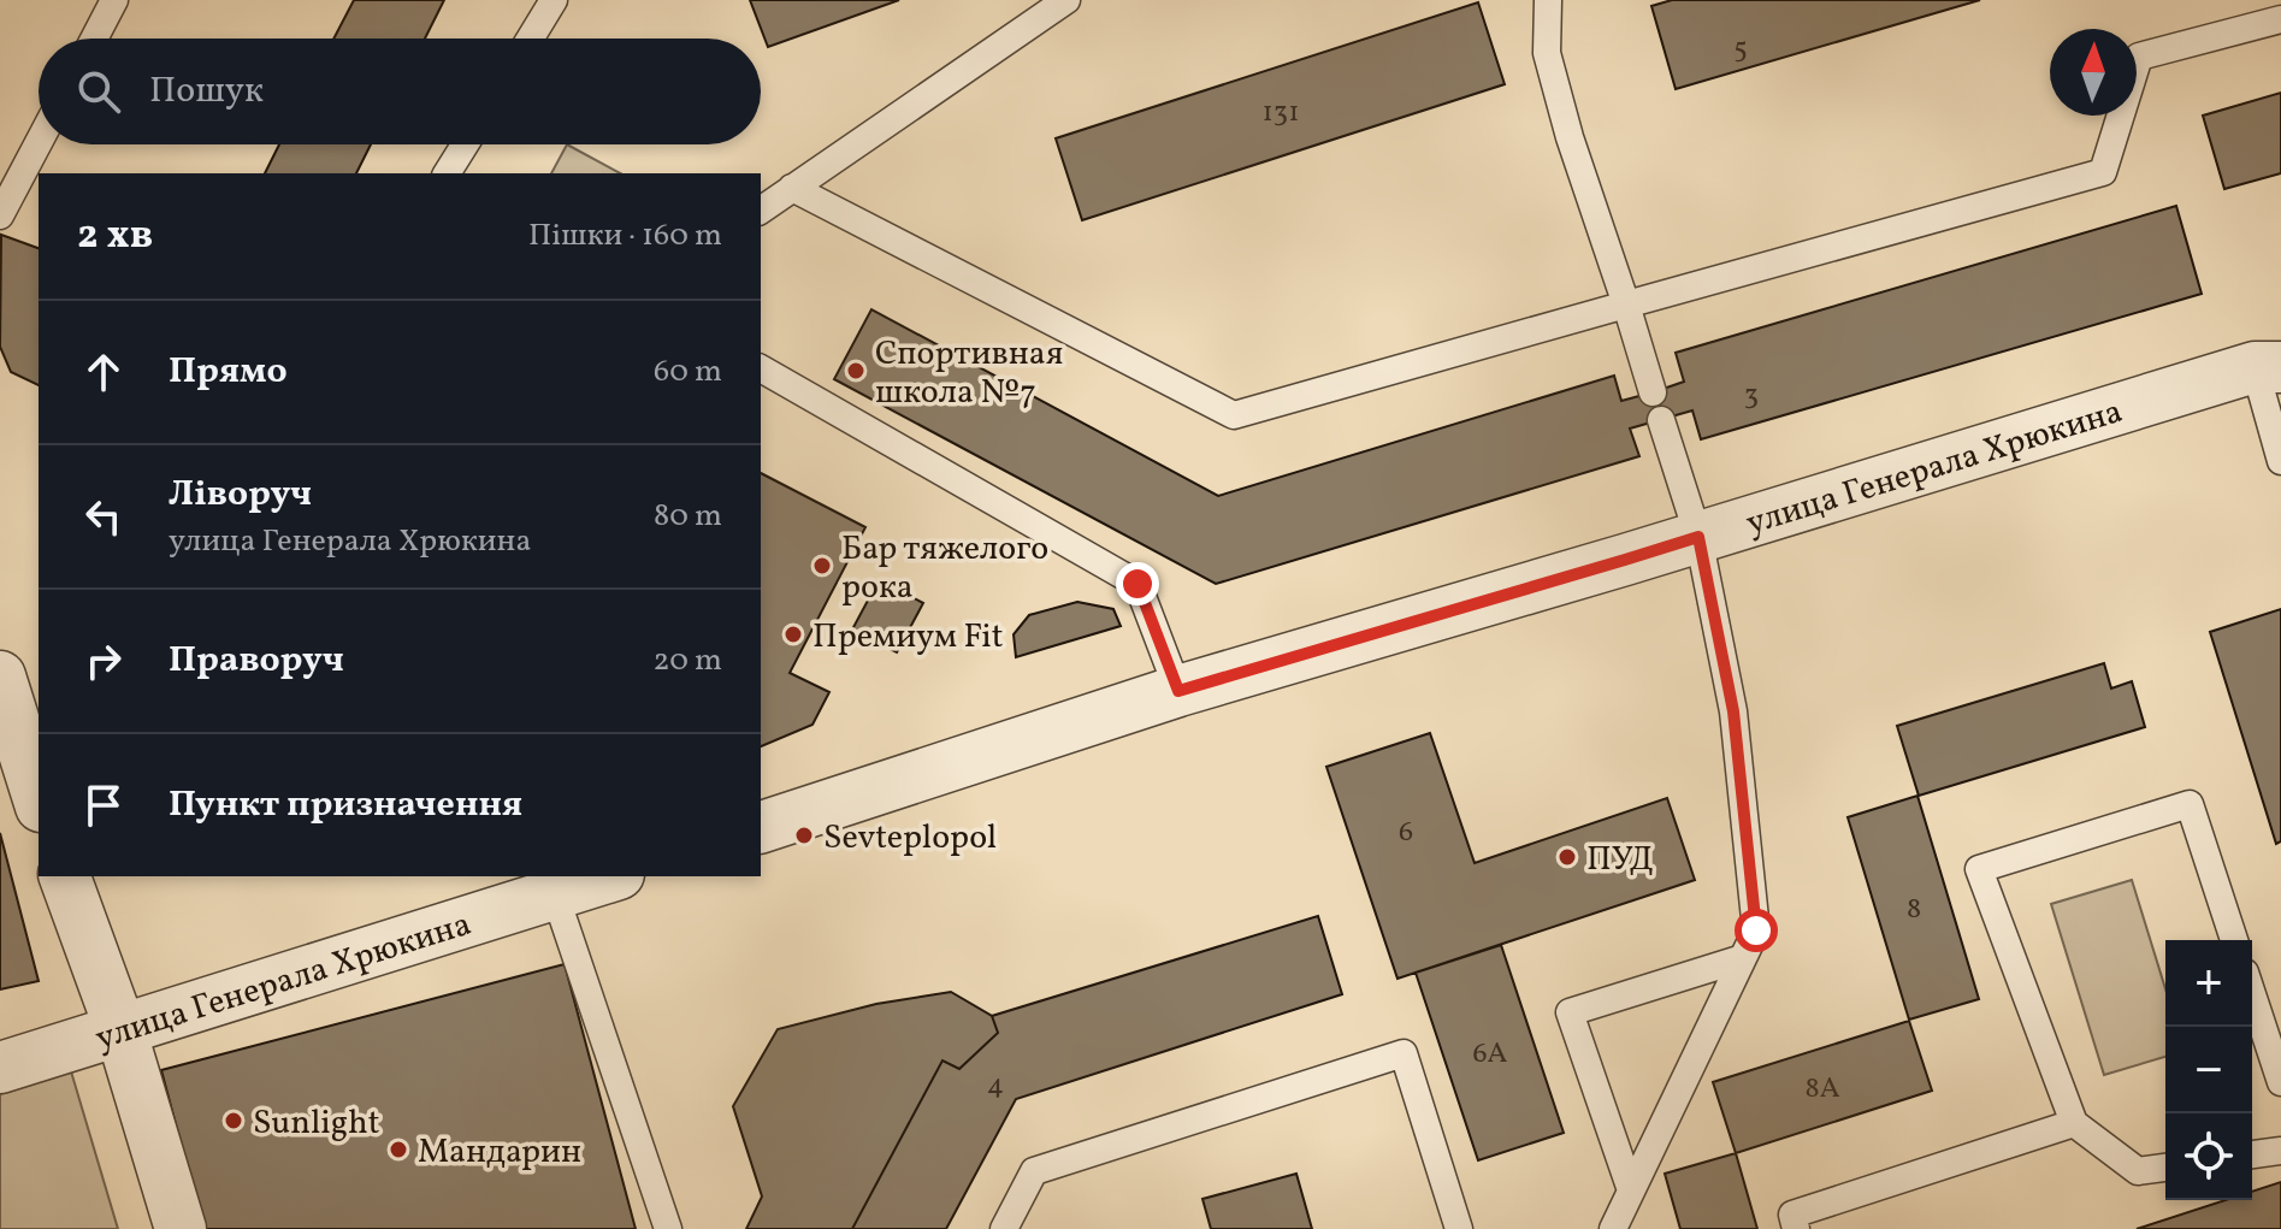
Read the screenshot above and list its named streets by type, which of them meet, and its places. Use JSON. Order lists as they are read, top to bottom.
{
  "streets": {
    "street": ["улица Генерала Хрюкина"]
  },
  "places": [
    "Спортивная школа №7",
    "Бар тяжелого рока",
    "Премиум Fit",
    "Sevteplopol",
    "ПУД",
    "Sunlight",
    "Мандарин"
  ],
  "house_numbers": [
    "5",
    "131",
    "3",
    "6",
    "8",
    "6А",
    "4",
    "8А"
  ],
  "north": "top",
  "page": {
    "search": "Пошук",
    "heading": ["2 хв", "Пішки · 160 m"],
    "list": [
      ["Прямо", "60 m"],
      ["Ліворуч", "улица Генерала Хрюкина", "80 m"],
      ["Праворуч", "20 m"],
      "Пункт призначення"
    ],
    "map_buttons": ["+", "−"]
  }
}
